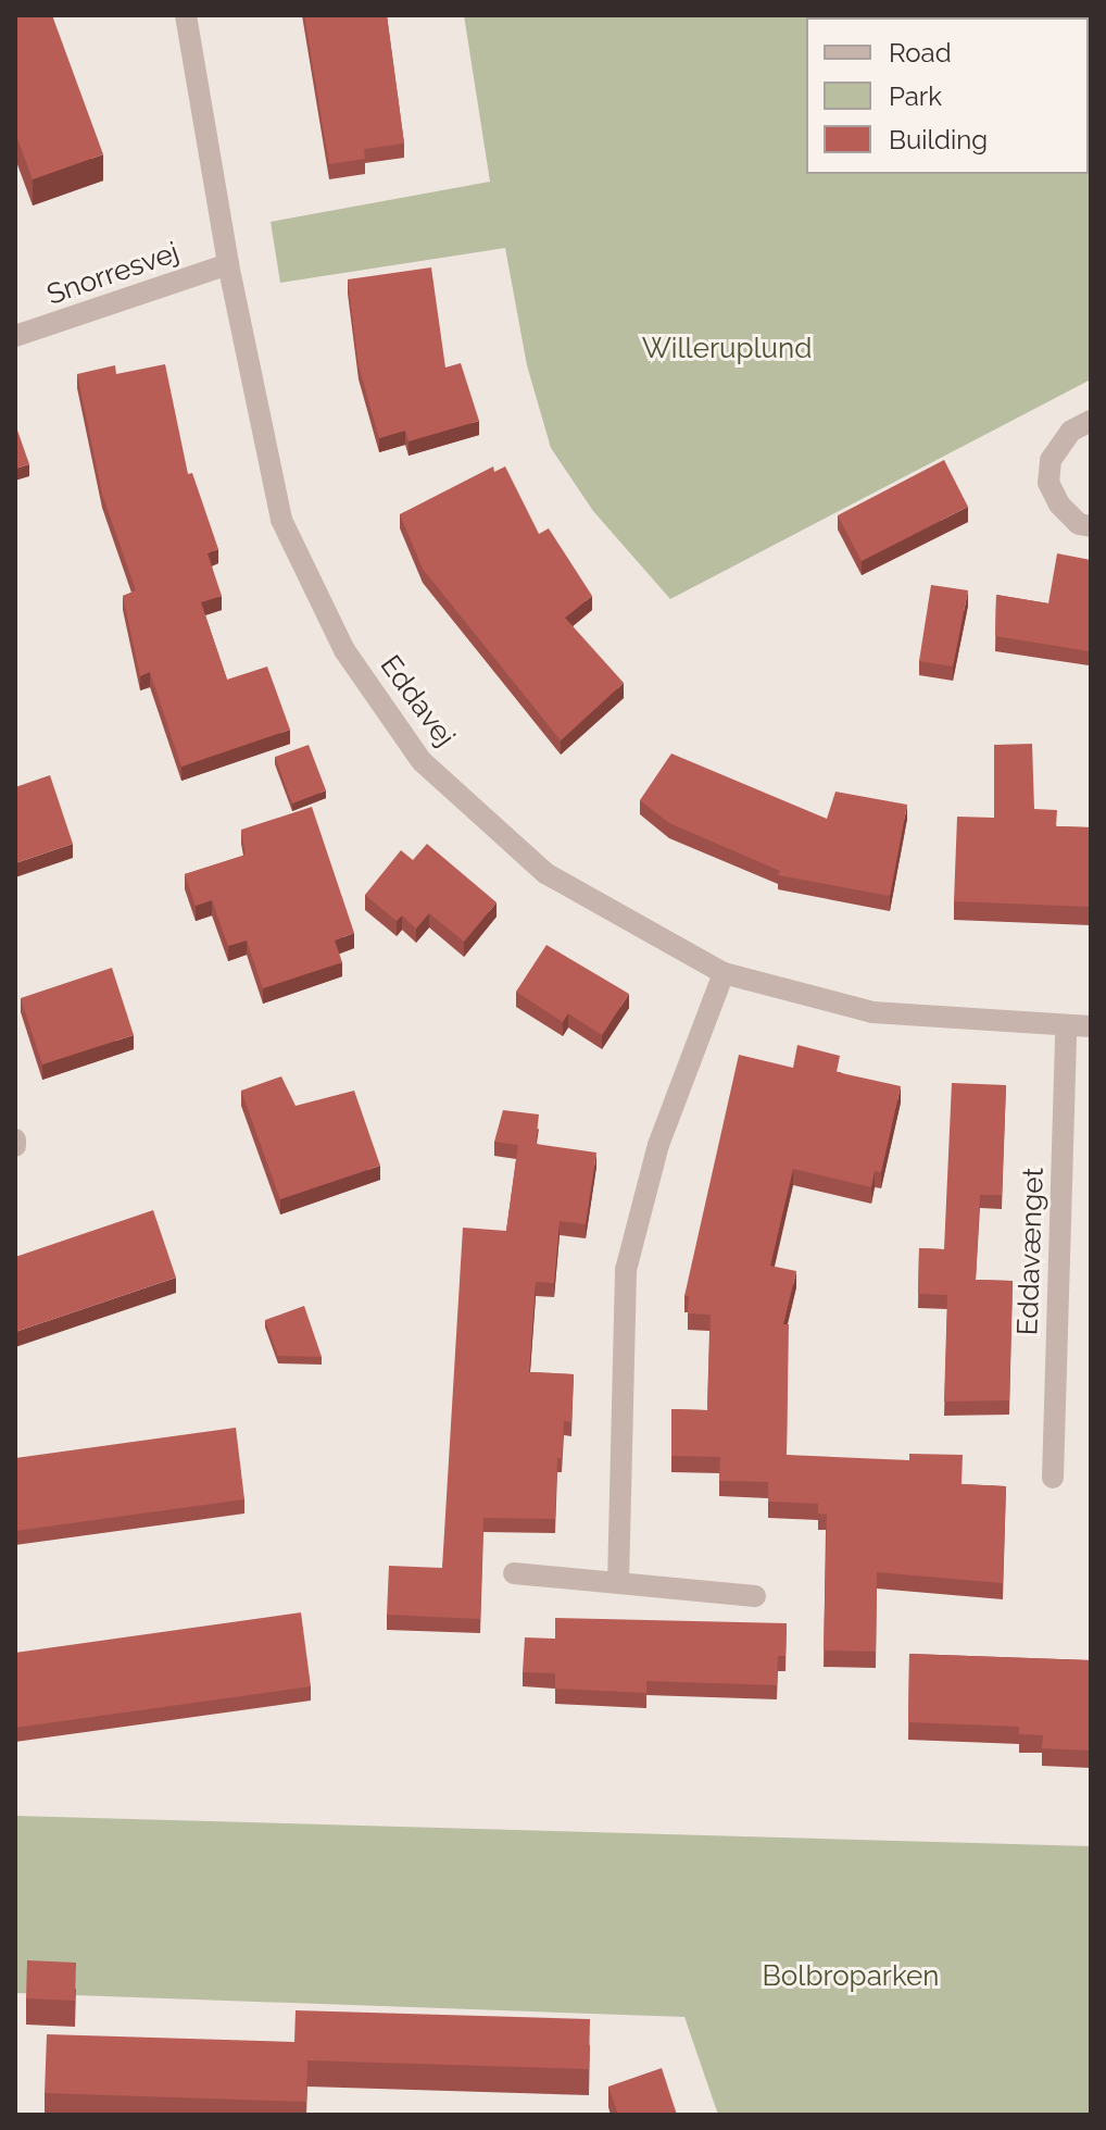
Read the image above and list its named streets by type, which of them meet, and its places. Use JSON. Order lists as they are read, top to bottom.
{
  "streets": {
    "street": ["Snorresvej", "Eddavej", "Eddavænget"]
  },
  "crossings": [
    ["Snorresvej", "Eddavej"],
    ["Eddavej", "Eddavænget"]
  ],
  "parks": ["Willeruplund", "Bolbroparken"],
  "legend": ["Road", "Park", "Building"]
}
